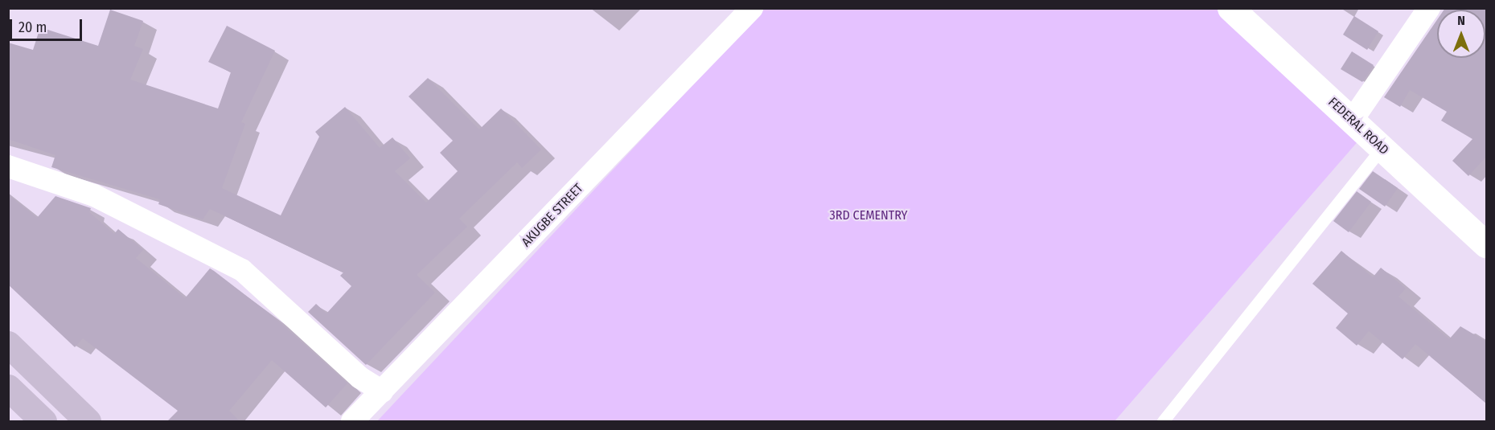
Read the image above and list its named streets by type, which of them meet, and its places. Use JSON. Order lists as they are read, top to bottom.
{
  "streets": {
    "street": ["FEDERAL ROAD", "AKUGBE STREET"]
  },
  "parks": ["3RD CEMENTRY"],
  "scale_bar": "20 m",
  "north": "top"
}
